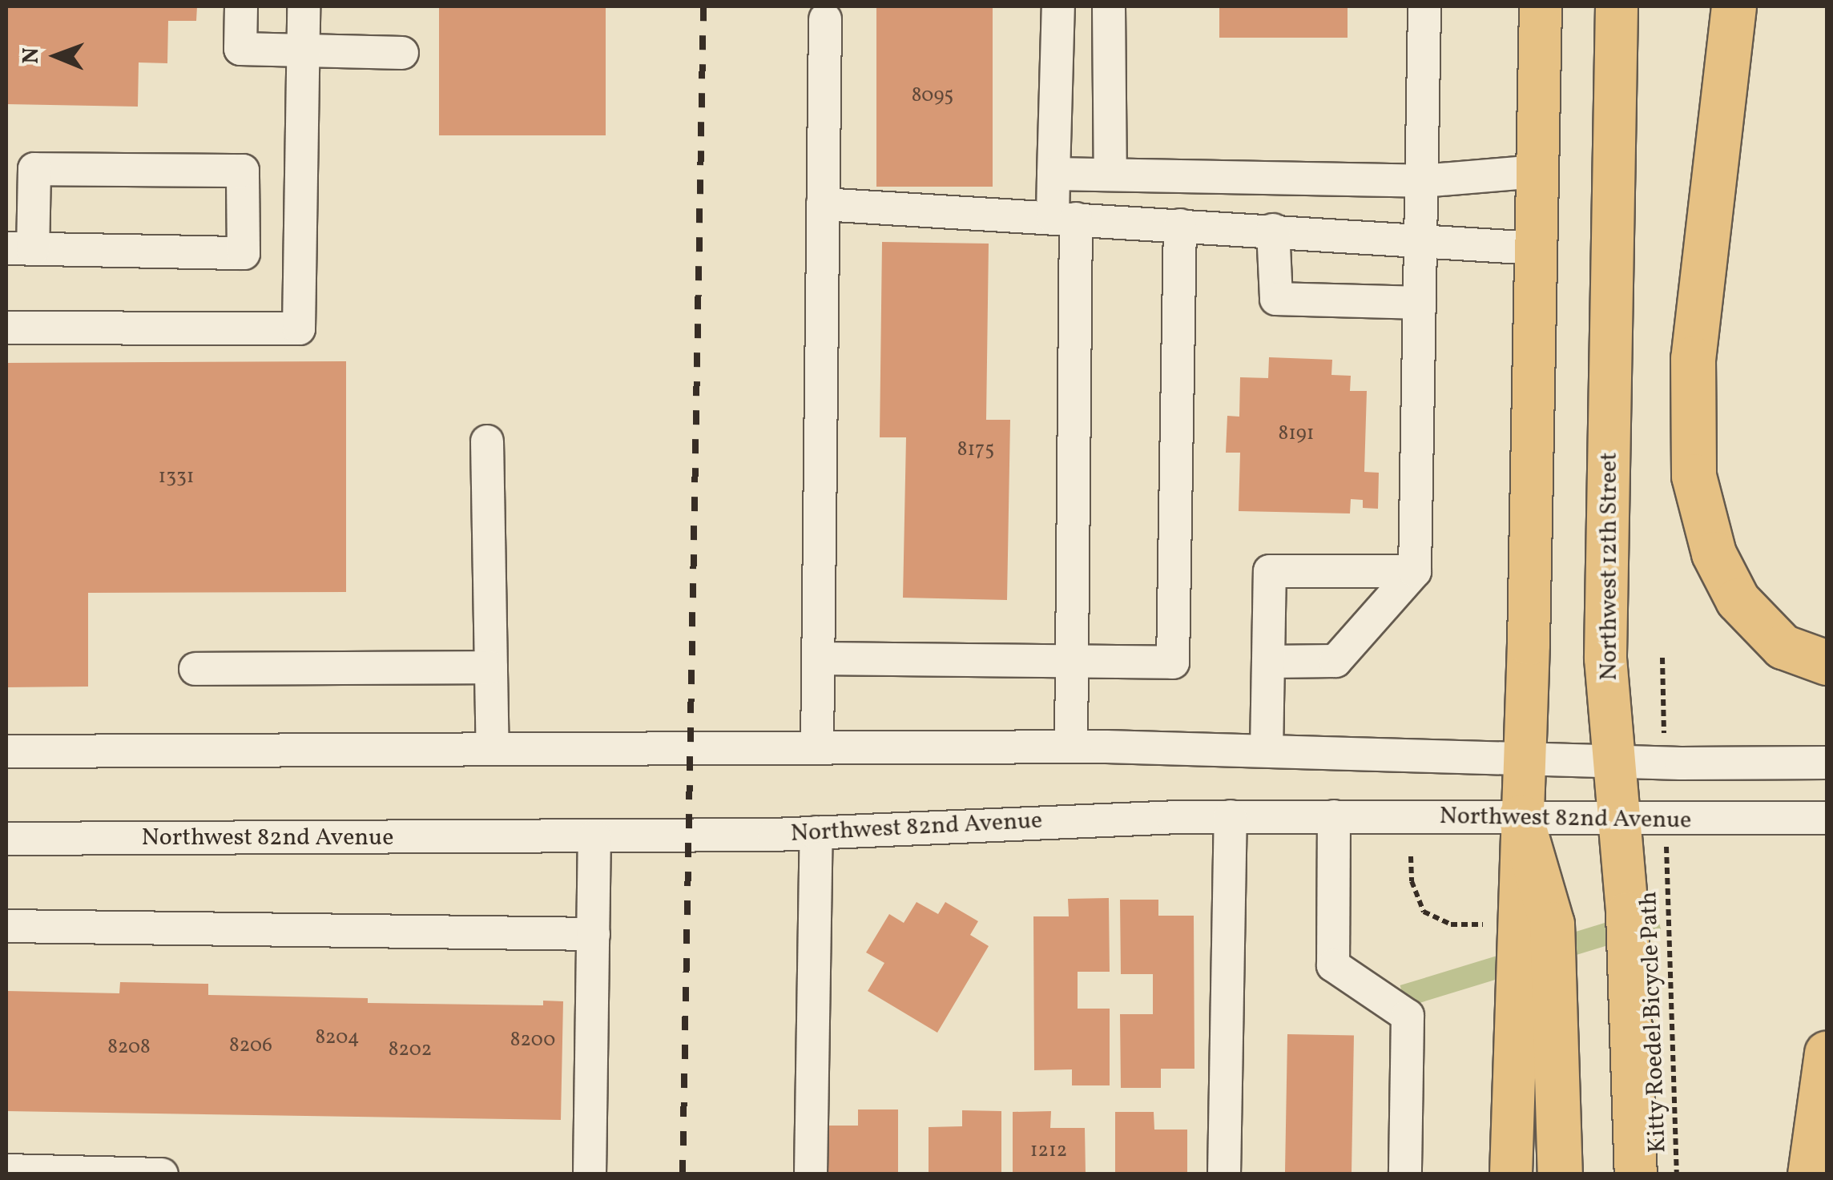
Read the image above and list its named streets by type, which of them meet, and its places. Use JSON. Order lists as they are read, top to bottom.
{
  "streets": {
    "main road": ["Northwest 12th Street"],
    "street": ["Northwest 82nd Avenue"],
    "path": ["Kitty Roedel Bicycle Path"]
  },
  "crossings": [
    ["Northwest 12th Street", "Northwest 82nd Avenue"]
  ],
  "house_numbers": [
    "8095",
    "8191",
    "8175",
    "1331",
    "8204",
    "8200",
    "8206",
    "8208",
    "8202",
    "1212"
  ],
  "north": "left"
}
